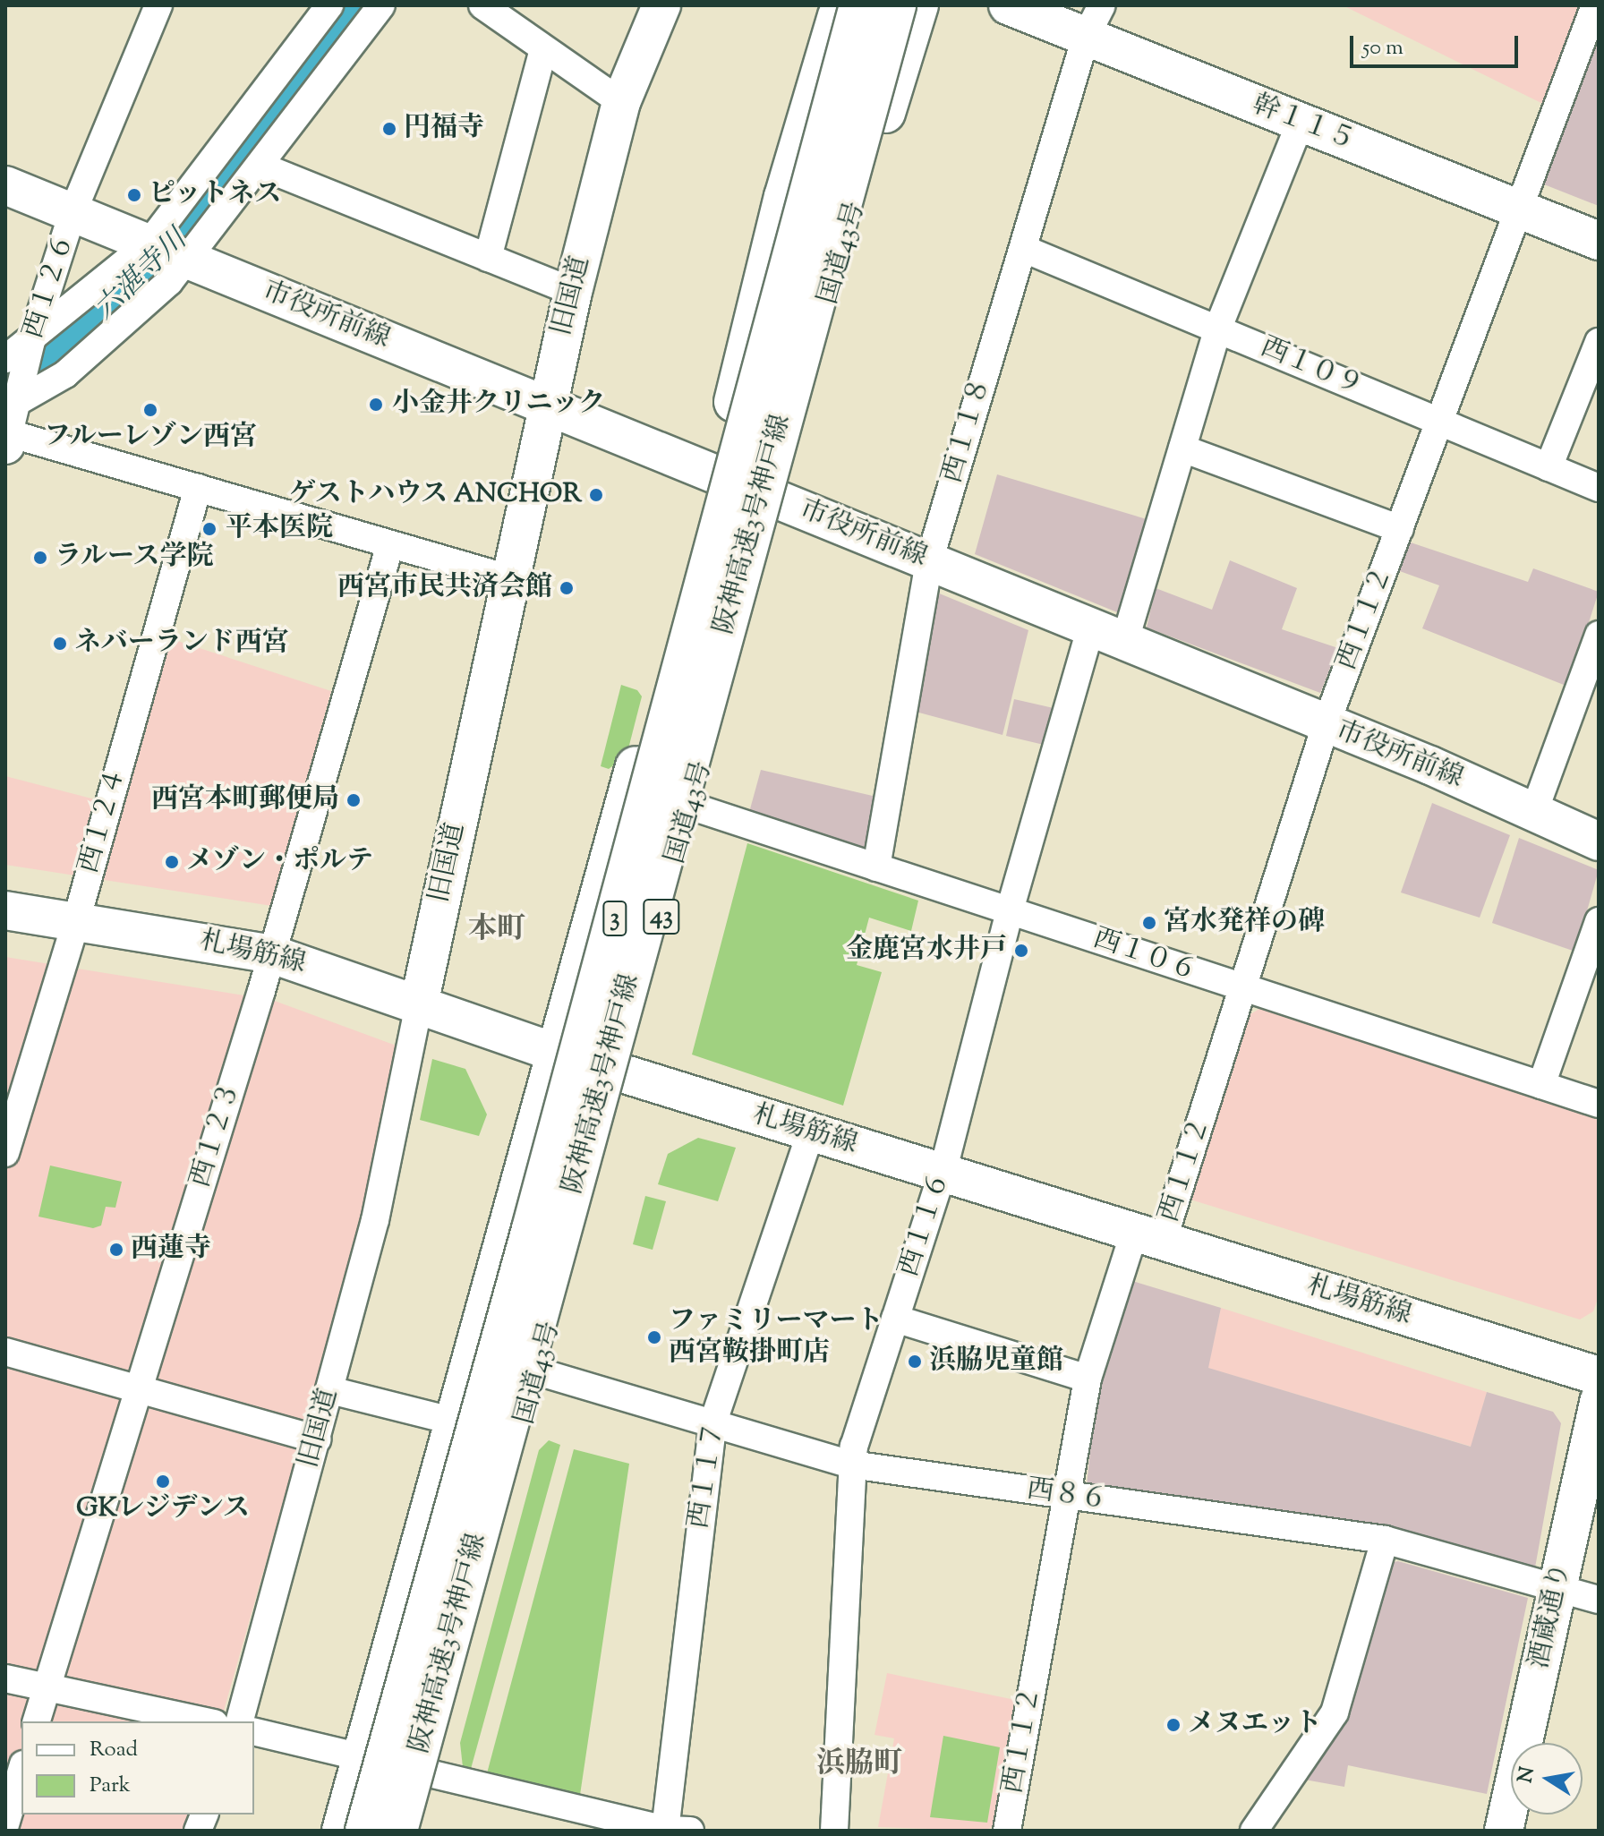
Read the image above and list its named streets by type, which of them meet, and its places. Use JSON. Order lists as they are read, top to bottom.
{
  "streets": {
    "highway": [
      "国道43号",
      "阪神高速3号神戸線",
      "43",
      "3"
    ],
    "street": [
      "幹１１５",
      "西１２６",
      "旧国道",
      "市役所前線",
      "西１０９",
      "西１１８",
      "西１１２",
      "西１２４",
      "札場筋線",
      "西１０６",
      "西１２３",
      "西１１６",
      "西１１７",
      "西８６",
      "酒蔵通り"
    ]
  },
  "crossings": [
    ["幹１１５", "西１１８"],
    ["幹１１５", "西１１２"],
    ["幹１１５", "西１１６"],
    ["国道43号", "市役所前線"],
    ["国道43号", "札場筋線"],
    ["国道43号", "西１０６"],
    ["国道43号", "西８６"],
    ["西１２６", "市役所前線"],
    ["旧国道", "市役所前線"],
    ["旧国道", "札場筋線"],
    ["市役所前線", "西１１８"],
    ["市役所前線", "西１１２"],
    ["市役所前線", "西１１６"],
    ["西１０９", "西１１８"],
    ["西１０９", "西１１２"],
    ["西１０９", "西１１６"],
    ["西１１８", "西１０６"],
    ["西１１２", "札場筋線"],
    ["西１１２", "西１０６"],
    ["西１１２", "西８６"],
    ["西１２４", "札場筋線"],
    ["札場筋線", "西１２３"],
    ["札場筋線", "西１１６"],
    ["札場筋線", "西１１７"],
    ["西１０６", "西１１６"],
    ["西１１６", "西８６"],
    ["西１１７", "西８６"],
    ["西８６", "酒蔵通り"]
  ],
  "districts": ["本町", "浜脇町"],
  "water": ["六湛寺川"],
  "places": [
    "円福寺",
    "ピットネス",
    "小金井クリニック",
    "フルーレゾン西宮",
    "ゲストハウス ANCHOR",
    "平本医院",
    "ラルース学院",
    "西宮市民共済会館",
    "ネバーランド西宮",
    "西宮本町郵便局",
    "メゾン・ポルテ",
    "宮水発祥の碑",
    "金鹿宮水井戸",
    "西蓮寺",
    "ファミリーマート 西宮鞍掛町店",
    "浜脇児童館",
    "GKレジデンス",
    "メヌエット"
  ],
  "legend": ["Road", "Park"],
  "scale_bar": "50 m",
  "north": "left"
}
